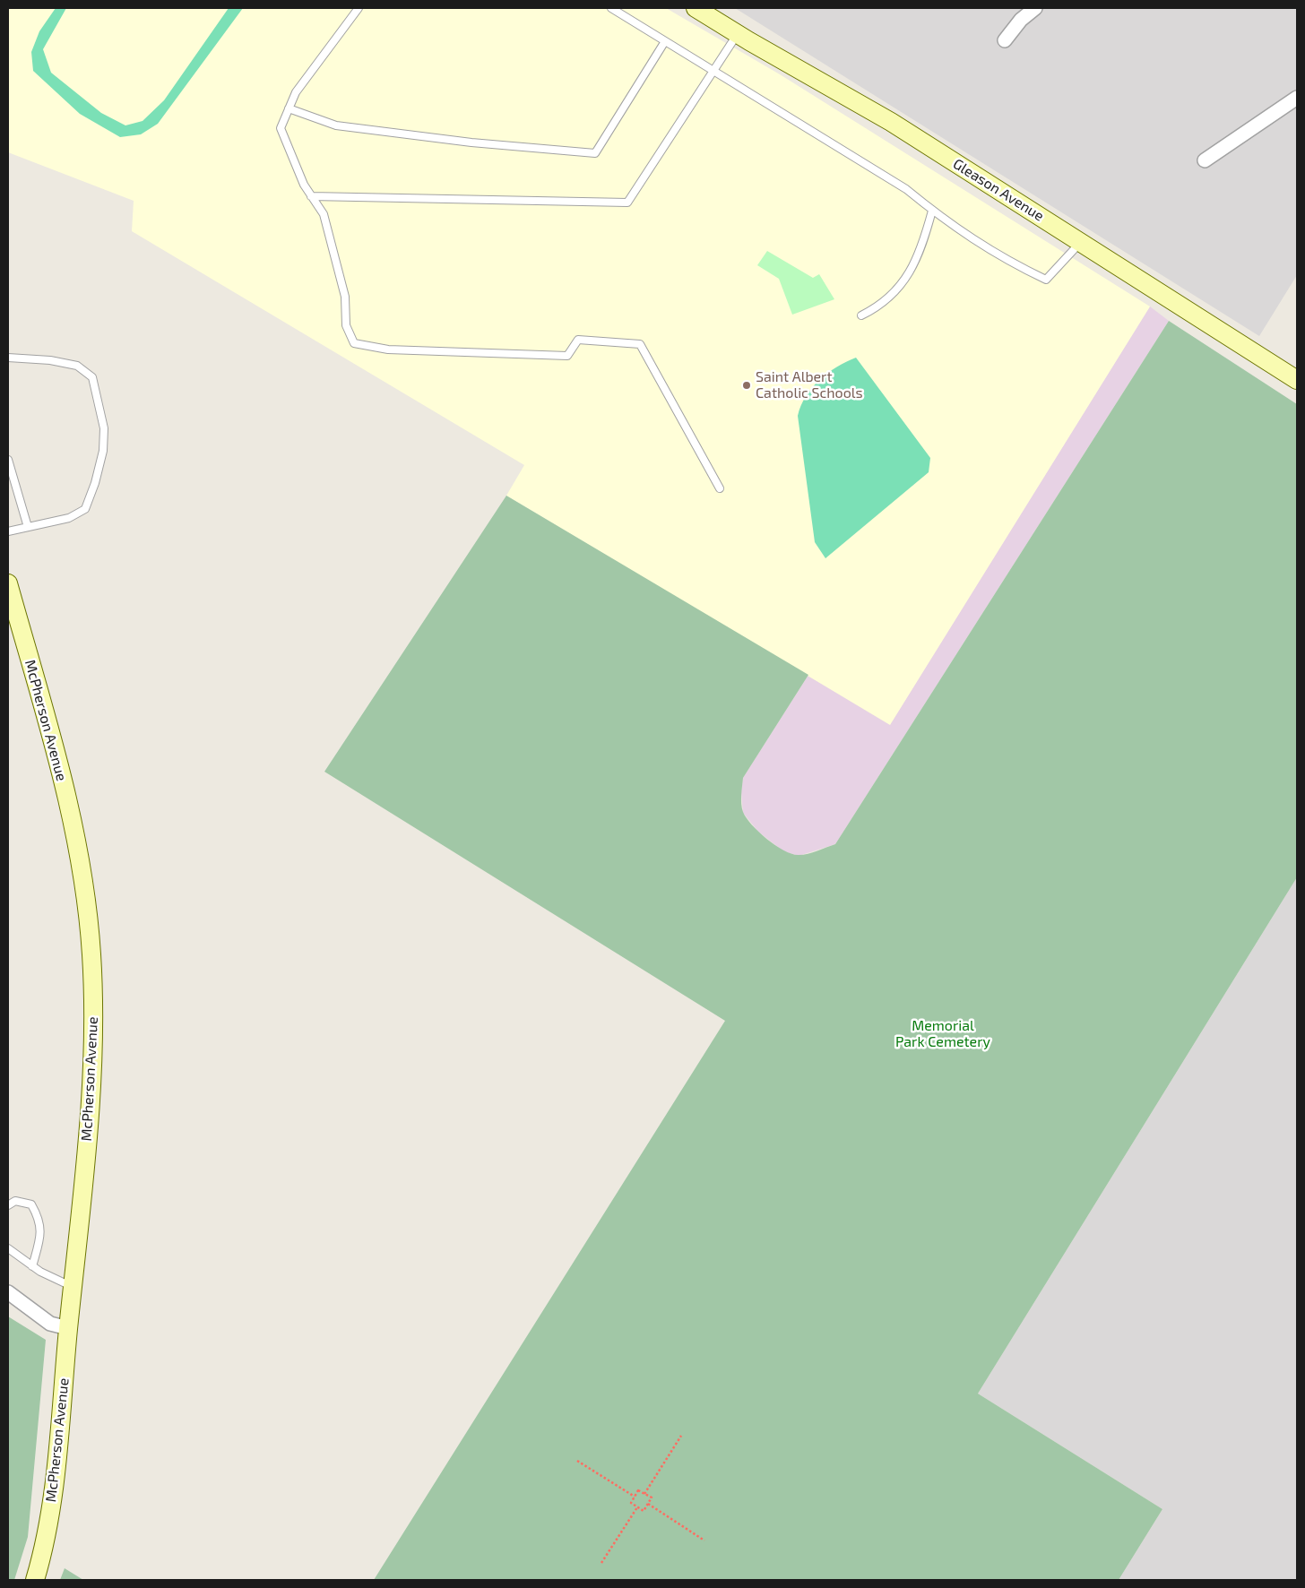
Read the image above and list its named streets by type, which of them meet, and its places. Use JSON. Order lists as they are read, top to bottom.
{
  "streets": {
    "main road": ["Gleason Avenue", "McPherson Avenue"]
  },
  "parks": ["Memorial Park Cemetery"],
  "places": ["Saint Albert Catholic Schools"]
}
